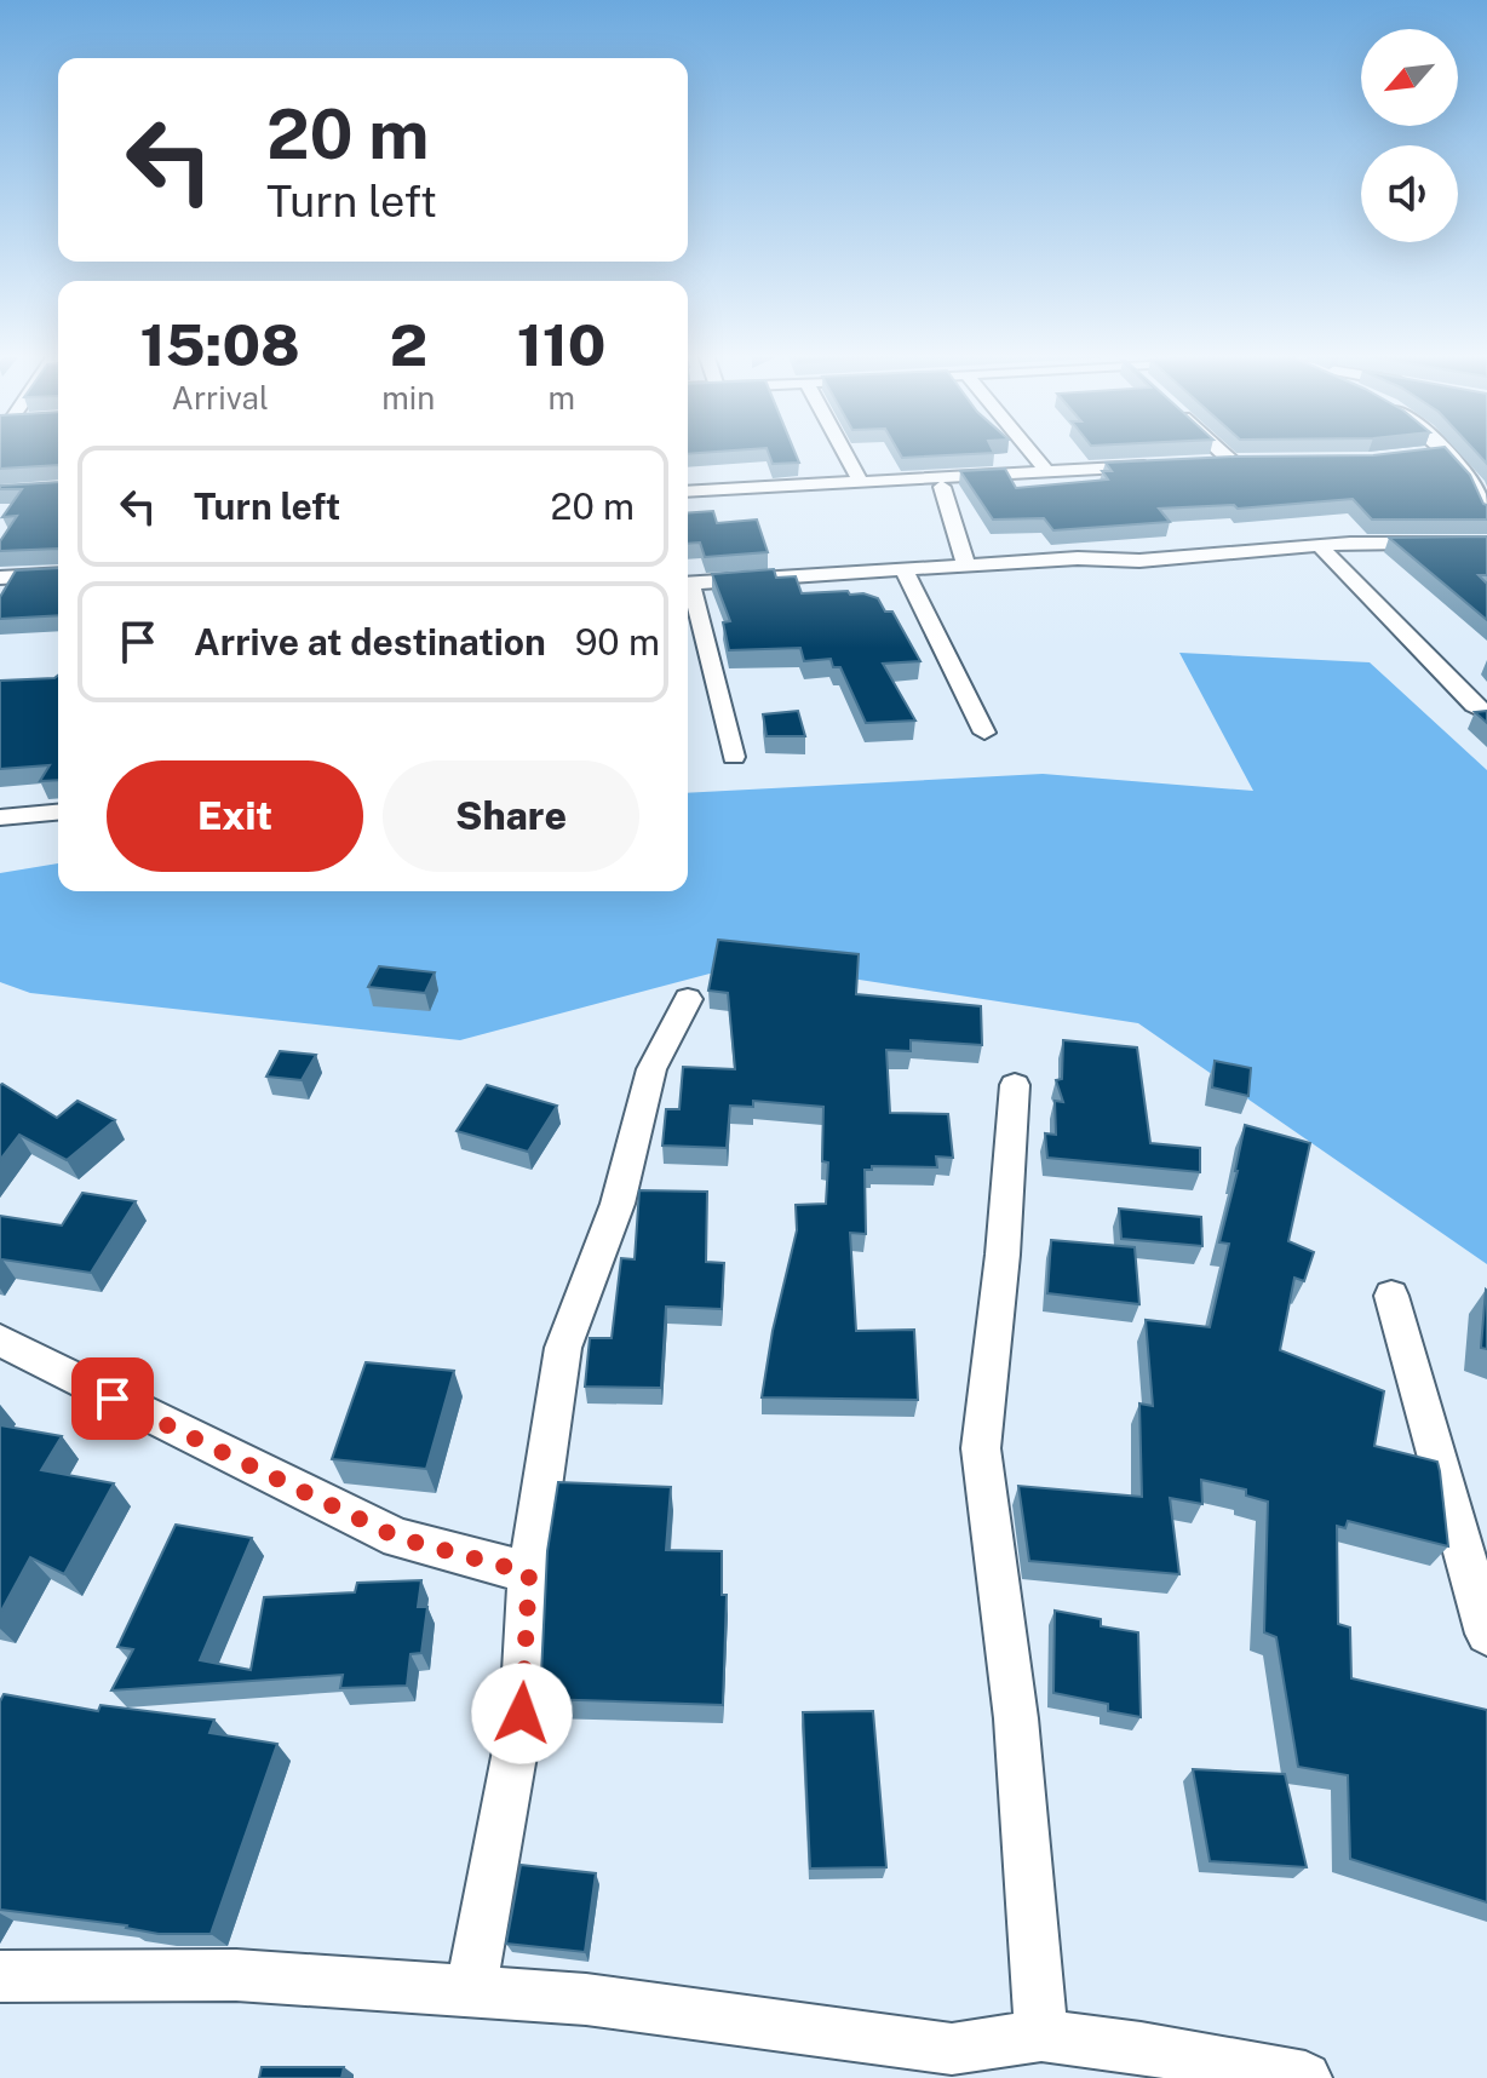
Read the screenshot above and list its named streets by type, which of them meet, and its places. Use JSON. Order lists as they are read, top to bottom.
{
  "north": "bottom left",
  "page": {
    "turn": ["20 m", "Turn left"],
    "eta": [
      "15:08",
      "Arrival",
      "2",
      "min",
      "110",
      "m"
    ],
    "list": [
      {
        "name": "Turn left",
        "value": "20 m"
      },
      {
        "name": "Arrive at destination",
        "value": "90 m"
      }
    ],
    "buttons": ["Exit", "Share"]
  }
}
